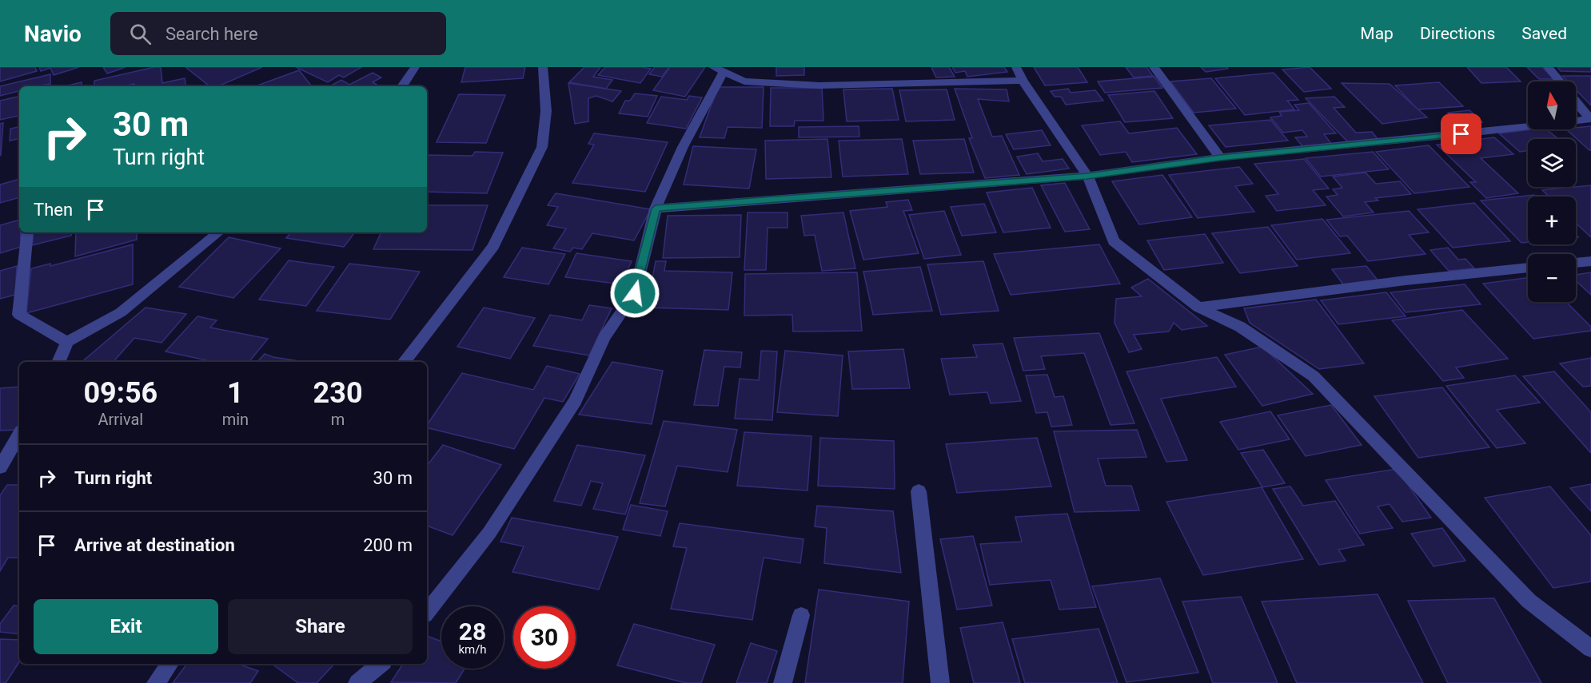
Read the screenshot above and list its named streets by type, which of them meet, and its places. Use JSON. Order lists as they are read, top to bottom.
{
  "north": "top",
  "page": {
    "header": "Navio",
    "search": "Search here",
    "nav": ["Map", "Directions", "Saved"],
    "map_buttons": ["+", "−"],
    "turn": ["30 m", "Turn right"],
    "then": "Then",
    "eta": [
      "09:56",
      "Arrival",
      "1",
      "min",
      "230",
      "m"
    ],
    "list": [
      {
        "name": "Turn right",
        "value": "30 m"
      },
      {
        "name": "Arrive at destination",
        "value": "200 m"
      }
    ],
    "buttons": ["Exit", "Share"],
    "speed": "28 km/h",
    "limit": "30"
  }
}
